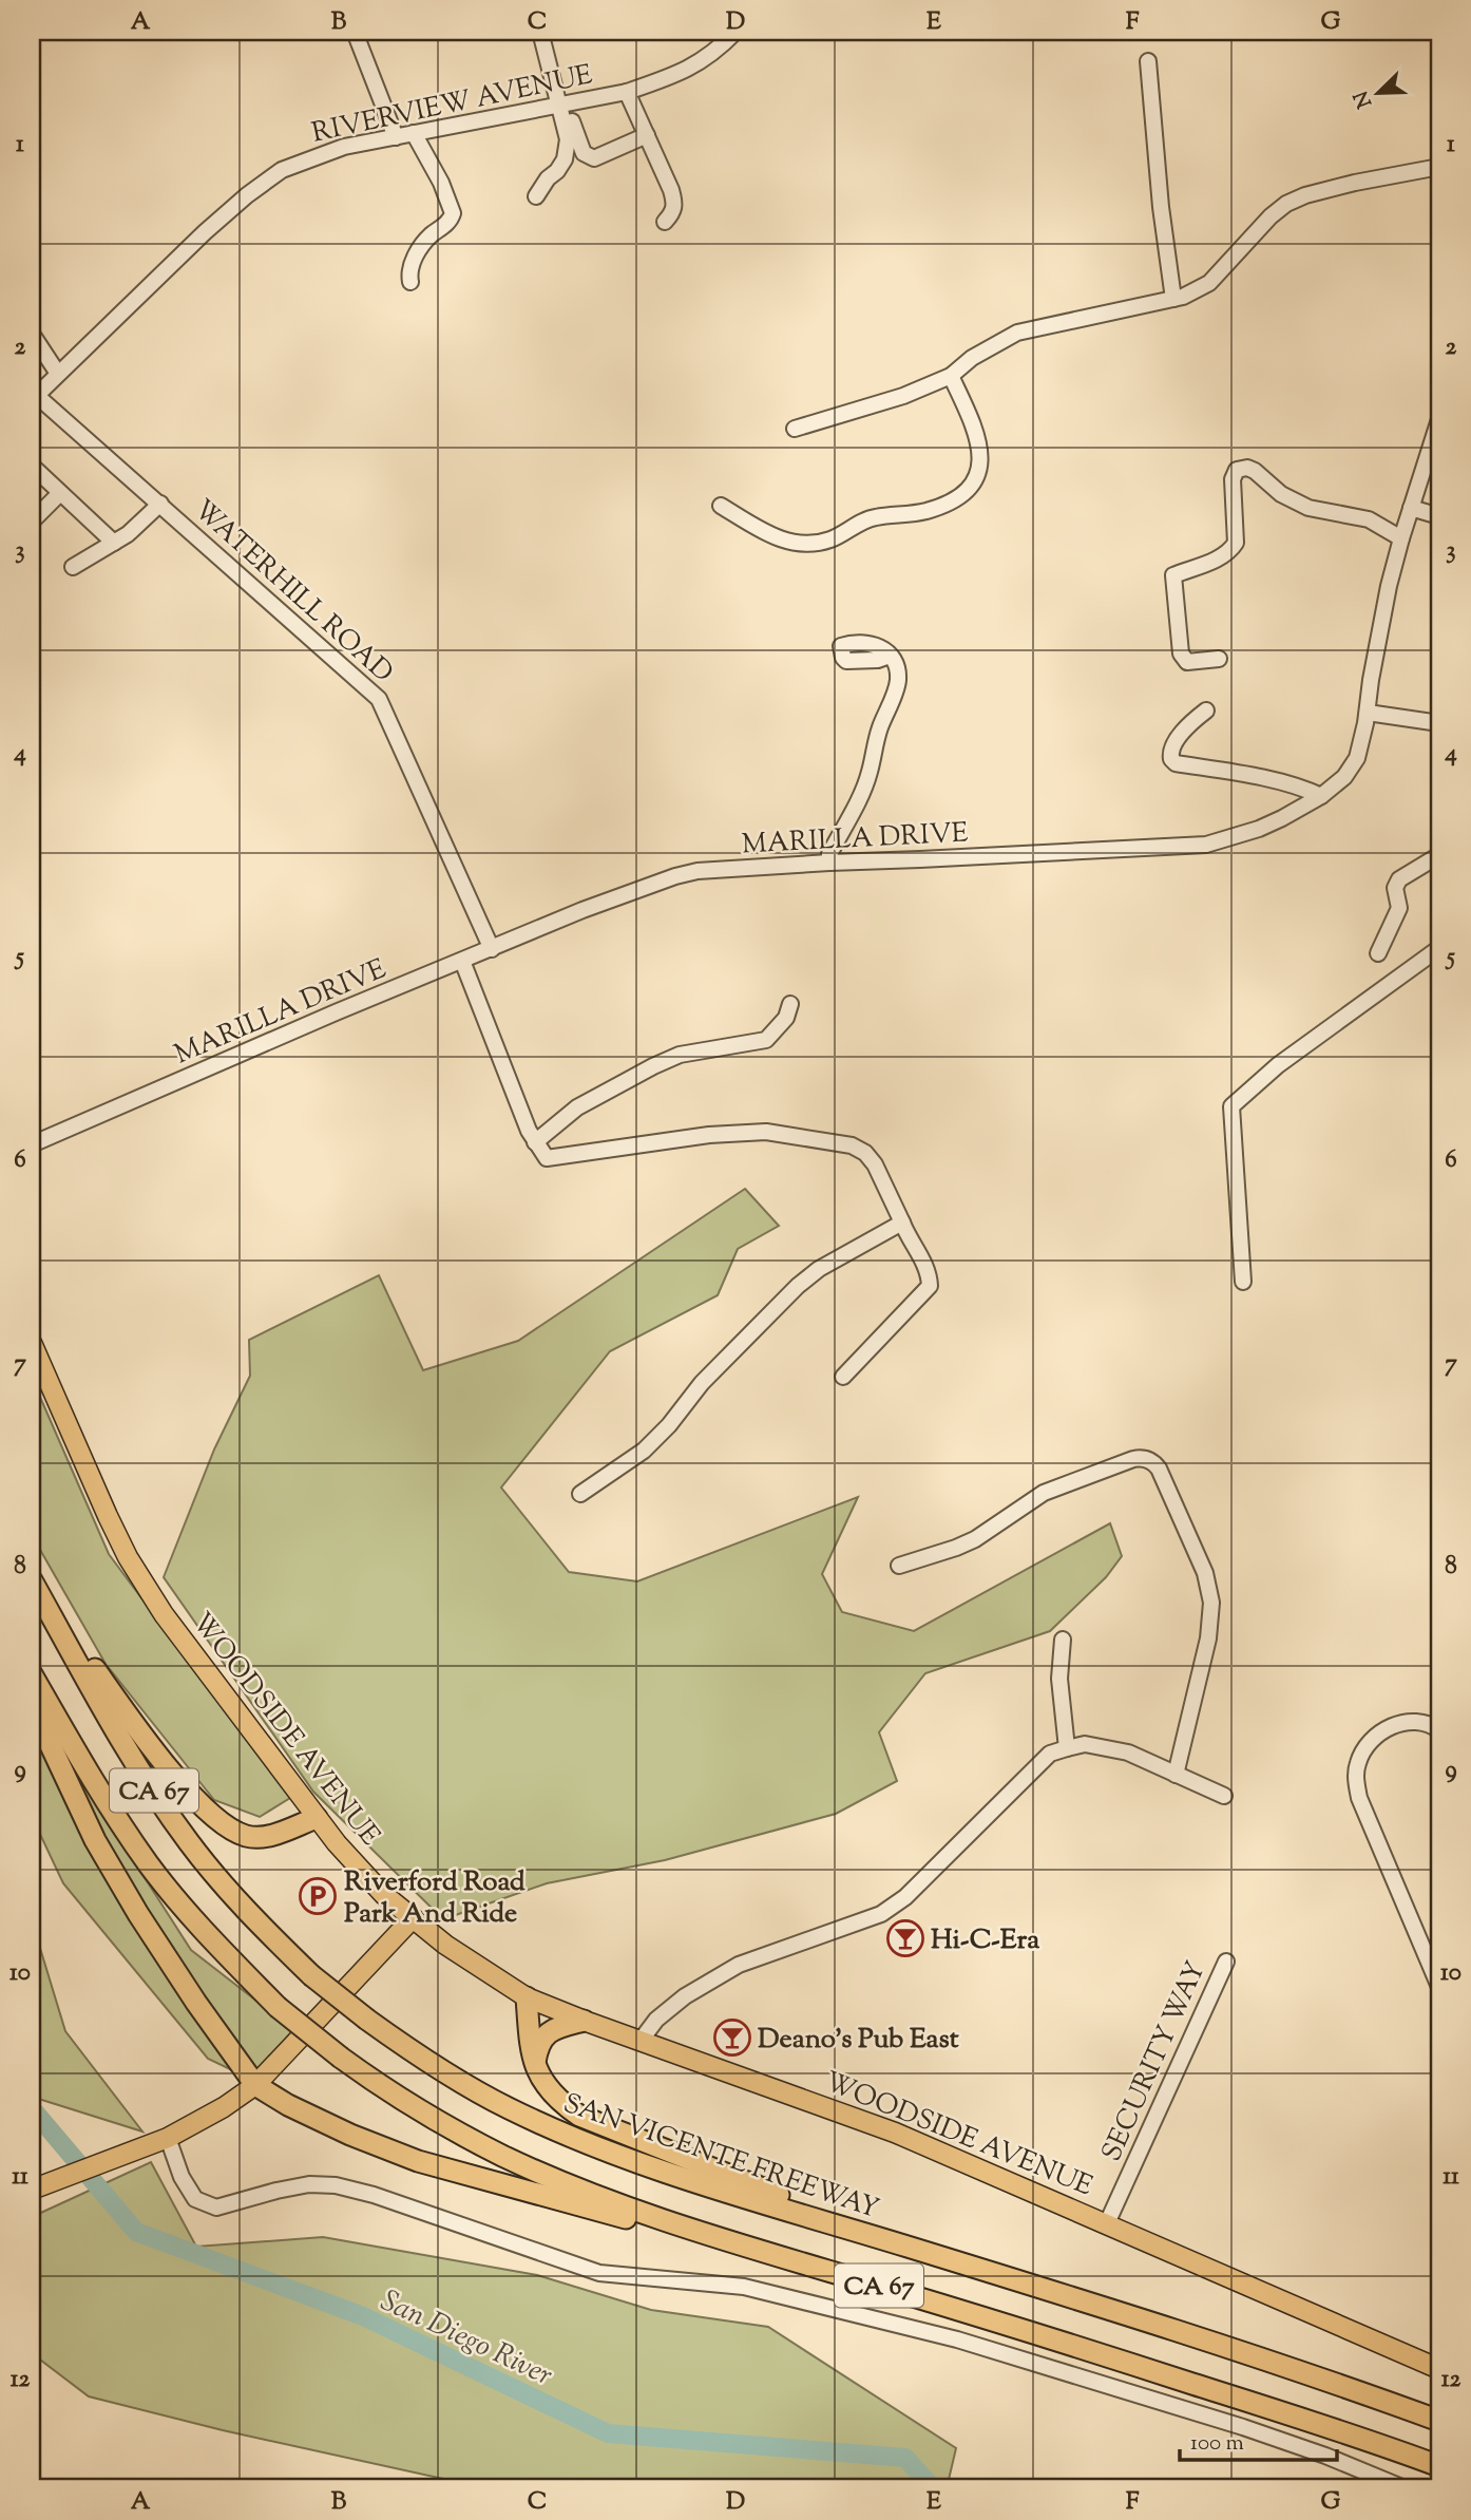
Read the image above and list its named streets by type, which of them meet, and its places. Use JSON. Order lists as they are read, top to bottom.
{
  "streets": {
    "highway": ["CA 67", "SAN VICENTE FREEWAY"],
    "main road": ["WOODSIDE AVENUE"],
    "street": [
      "RIVERVIEW AVENUE",
      "WATERHILL ROAD",
      "MARILLA DRIVE",
      "SECURITY WAY"
    ]
  },
  "crossings": [
    ["RIVERVIEW AVENUE", "WATERHILL ROAD"],
    ["WATERHILL ROAD", "MARILLA DRIVE"],
    ["WOODSIDE AVENUE", "SECURITY WAY"]
  ],
  "water": ["San Diego River"],
  "places": {
    "parking": ["Riverford Road Park And Ride"],
    "bar": ["Hi-C-Era", "Deano's Pub East"]
  },
  "scale_bar": "100 m",
  "north": "bottom left",
  "grid": {
    "columns": [
      "A",
      "B",
      "C",
      "D",
      "E",
      "F",
      "G"
    ],
    "rows": [
      "1",
      "2",
      "3",
      "4",
      "5",
      "6",
      "7",
      "8",
      "9",
      "10",
      "11",
      "12"
    ]
  }
}
